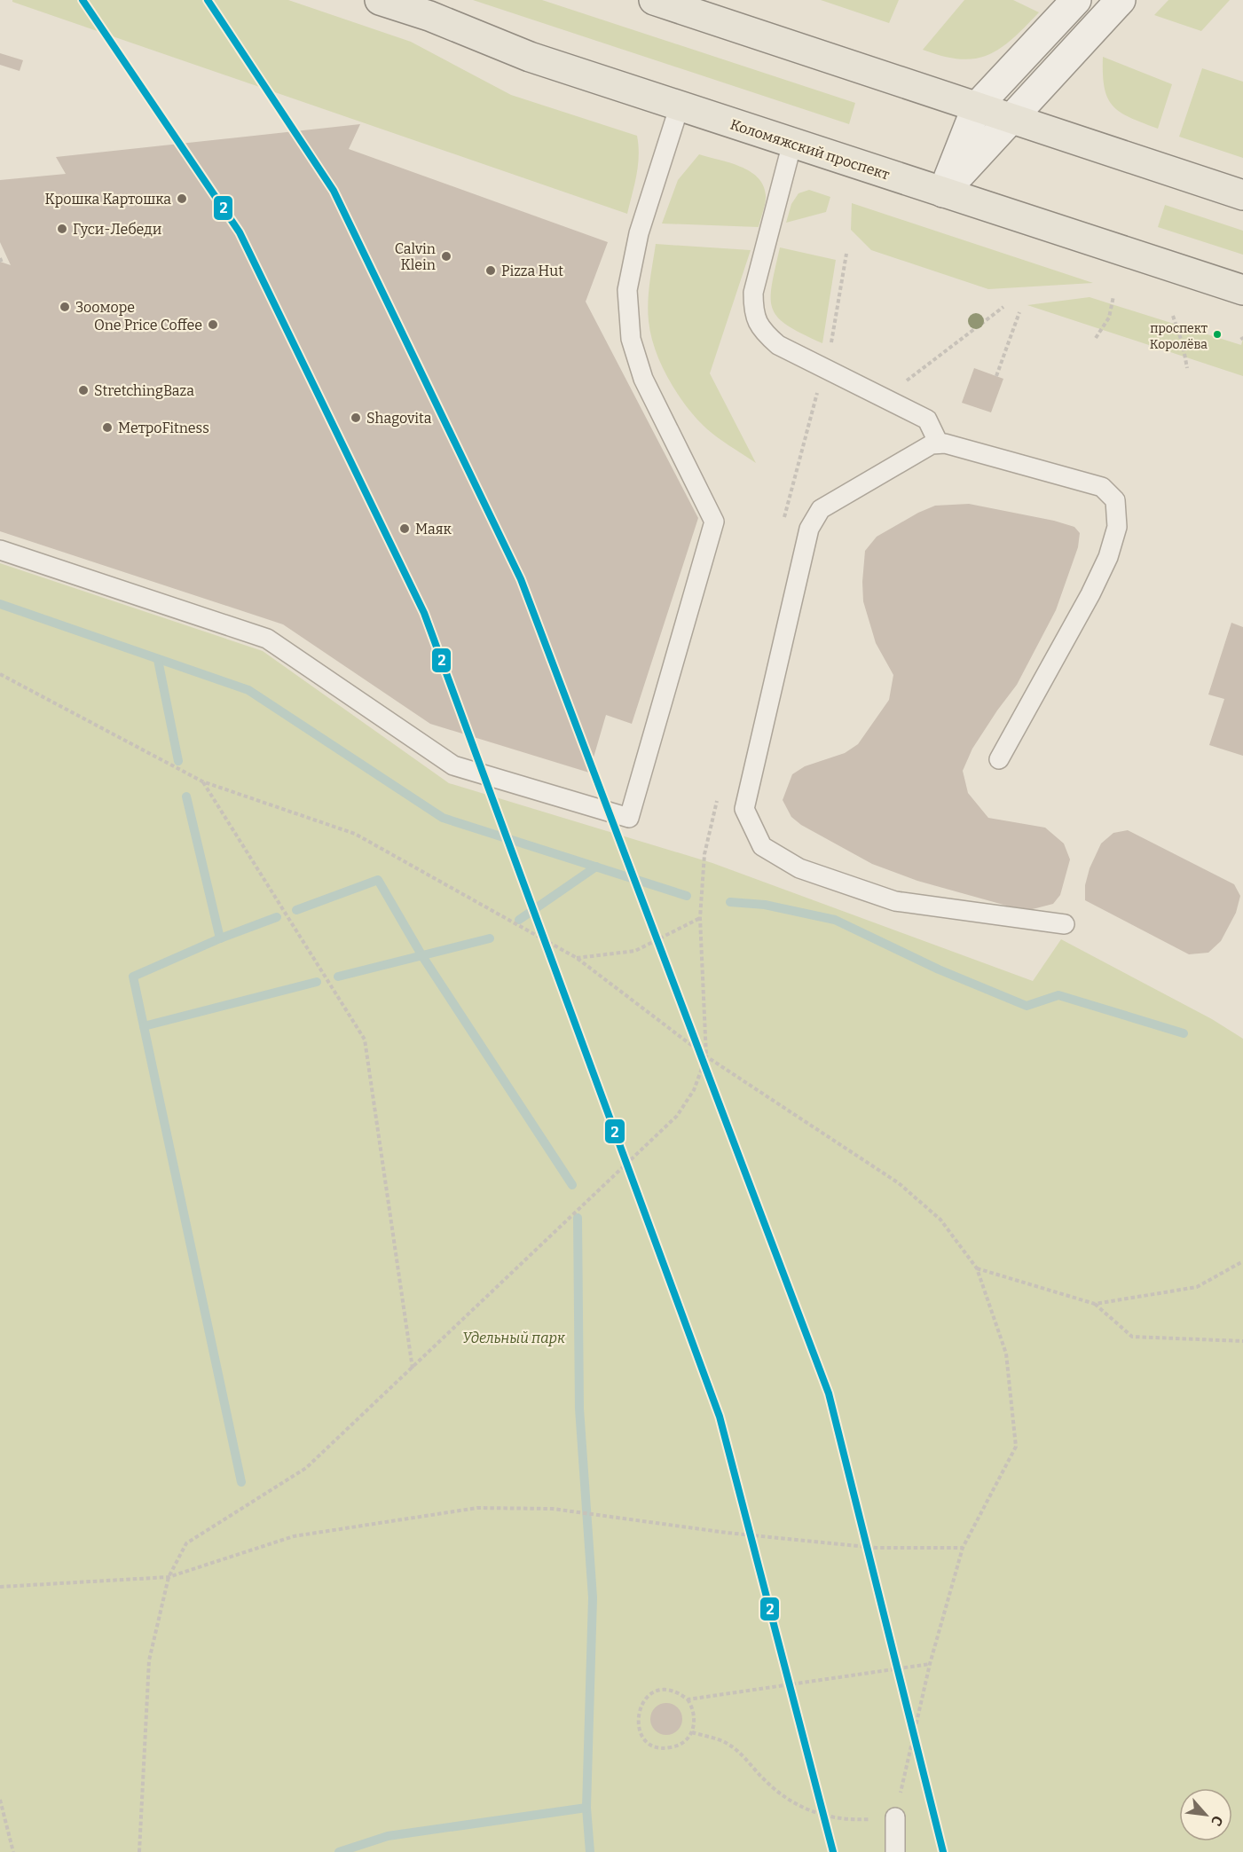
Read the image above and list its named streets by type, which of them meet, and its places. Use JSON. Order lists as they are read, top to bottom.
{
  "streets": {
    "main road": ["Коломяжский проспект"]
  },
  "parks": ["Удельный парк"],
  "places": [
    "Крошка Картошка",
    "Гуси-Лебеди",
    "Calvin Klein",
    "Pizza Hut",
    "Зооморе",
    "One Price Coffee",
    "проспект Королёва",
    "StretchingBaza",
    "Shagovita",
    "МетроFitness",
    "Маяк"
  ],
  "lines": ["transit line 2"],
  "north": "bottom right"
}
